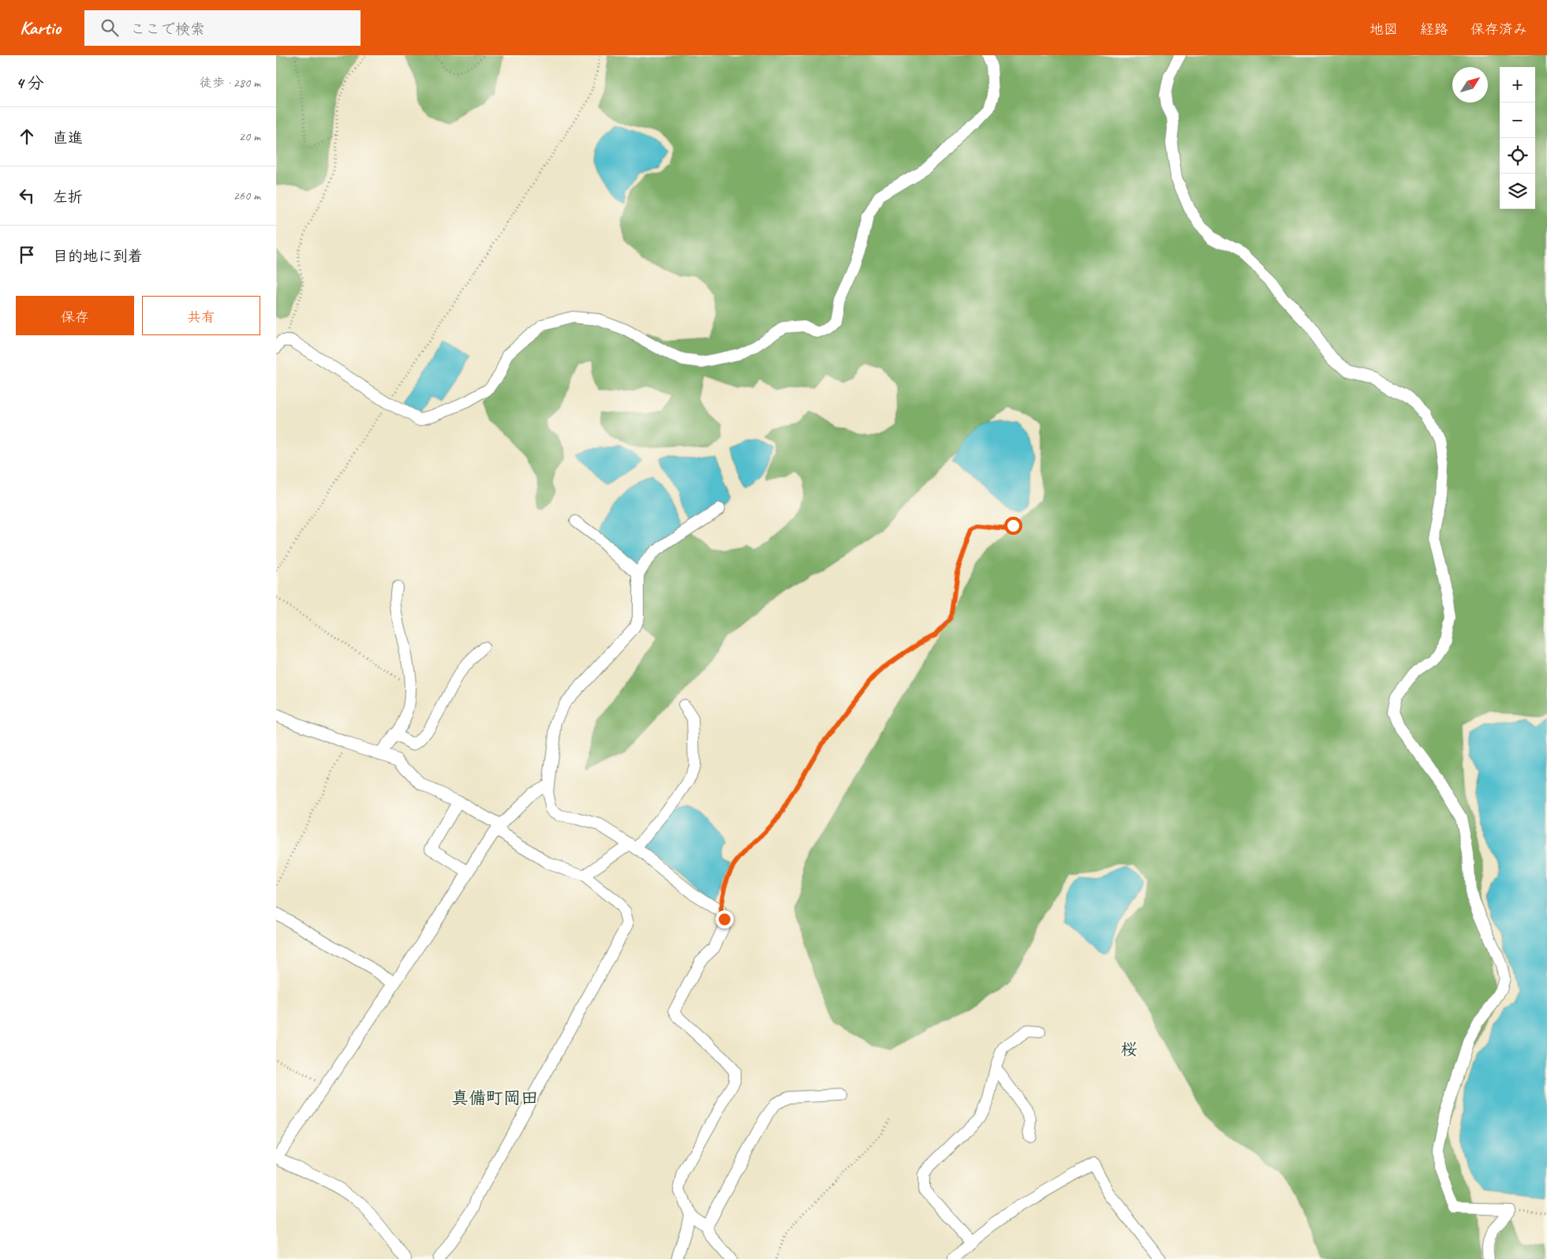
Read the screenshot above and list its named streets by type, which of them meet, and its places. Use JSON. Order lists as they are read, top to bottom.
{
  "districts": ["桜", "真備町岡田"],
  "north": "top right",
  "page": {
    "header": "Kartio",
    "search": "ここで検索",
    "nav": ["地図", "経路", "保存済み"],
    "heading": ["4 分", "徒歩 · 280 m"],
    "map_buttons": ["+", "−"],
    "list": [
      ["直進", "20 m"],
      ["左折", "260 m"],
      "目的地に到着"
    ],
    "buttons": ["保存", "共有"]
  }
}
